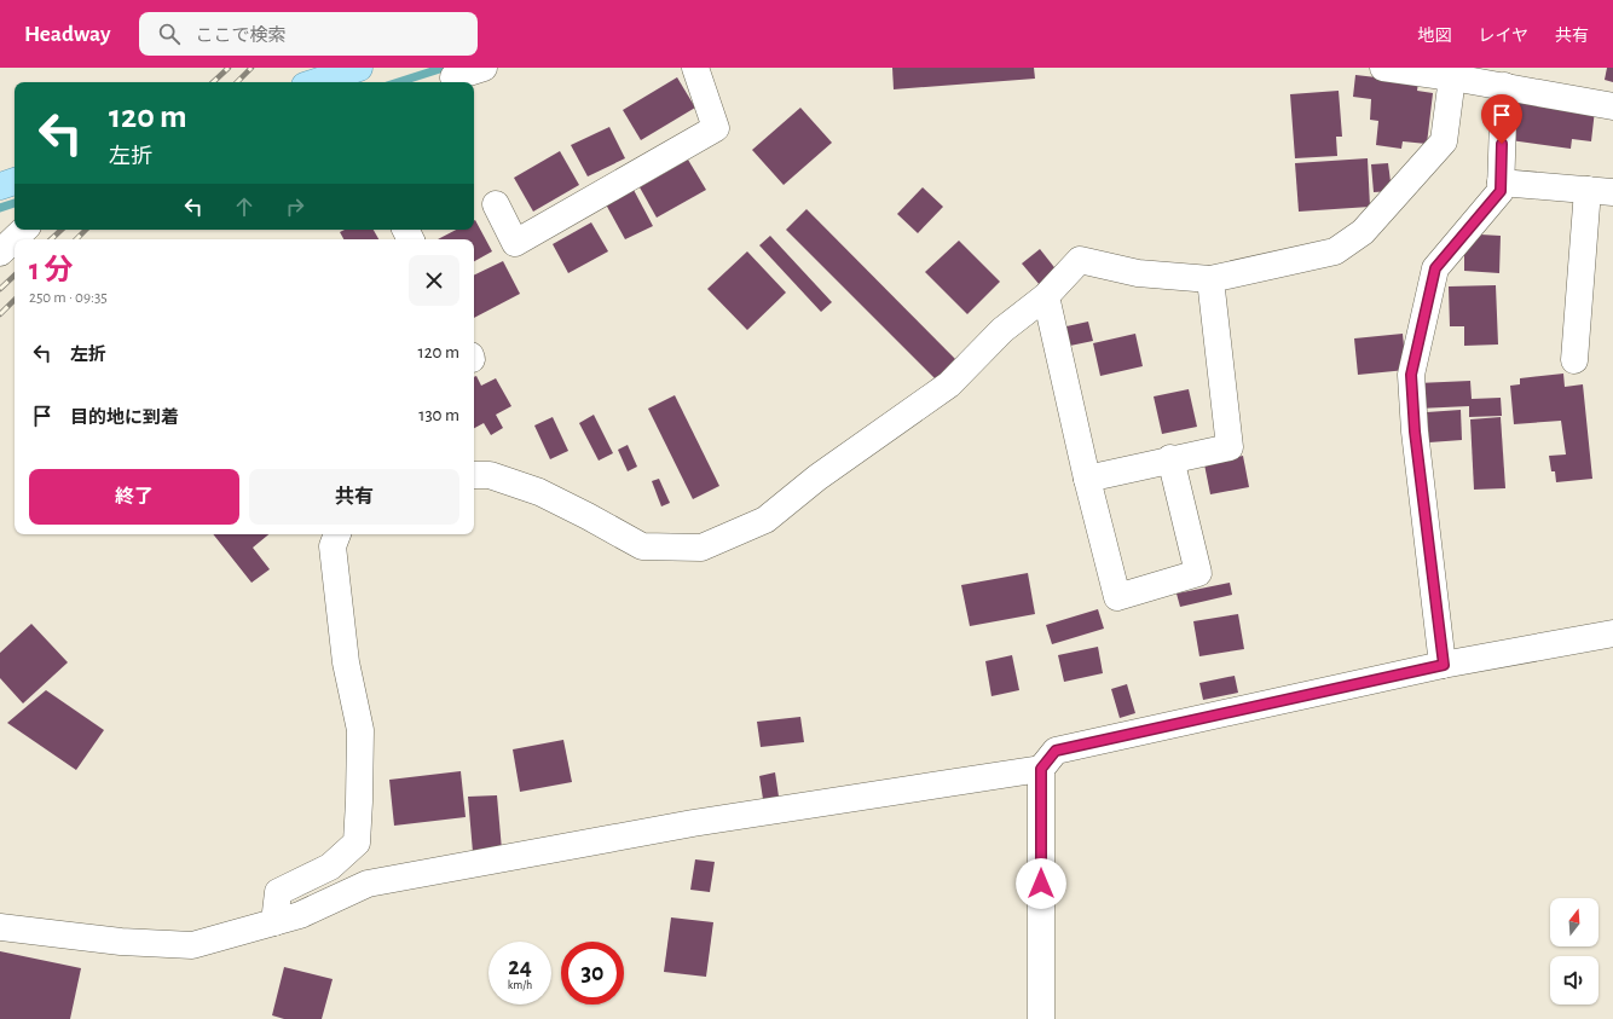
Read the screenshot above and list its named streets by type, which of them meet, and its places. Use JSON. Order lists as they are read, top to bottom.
{
  "north": "top",
  "page": {
    "header": "Headway",
    "search": "ここで検索",
    "nav": ["地図", "レイヤ", "共有"],
    "turn": ["120 m", "左折"],
    "heading": ["1 分", "250 m · 09:35"],
    "list": [
      {
        "name": "左折",
        "value": "120 m"
      },
      {
        "name": "目的地に到着",
        "value": "130 m"
      }
    ],
    "buttons": ["終了", "共有"],
    "speed": "24 km/h",
    "limit": "30"
  }
}
